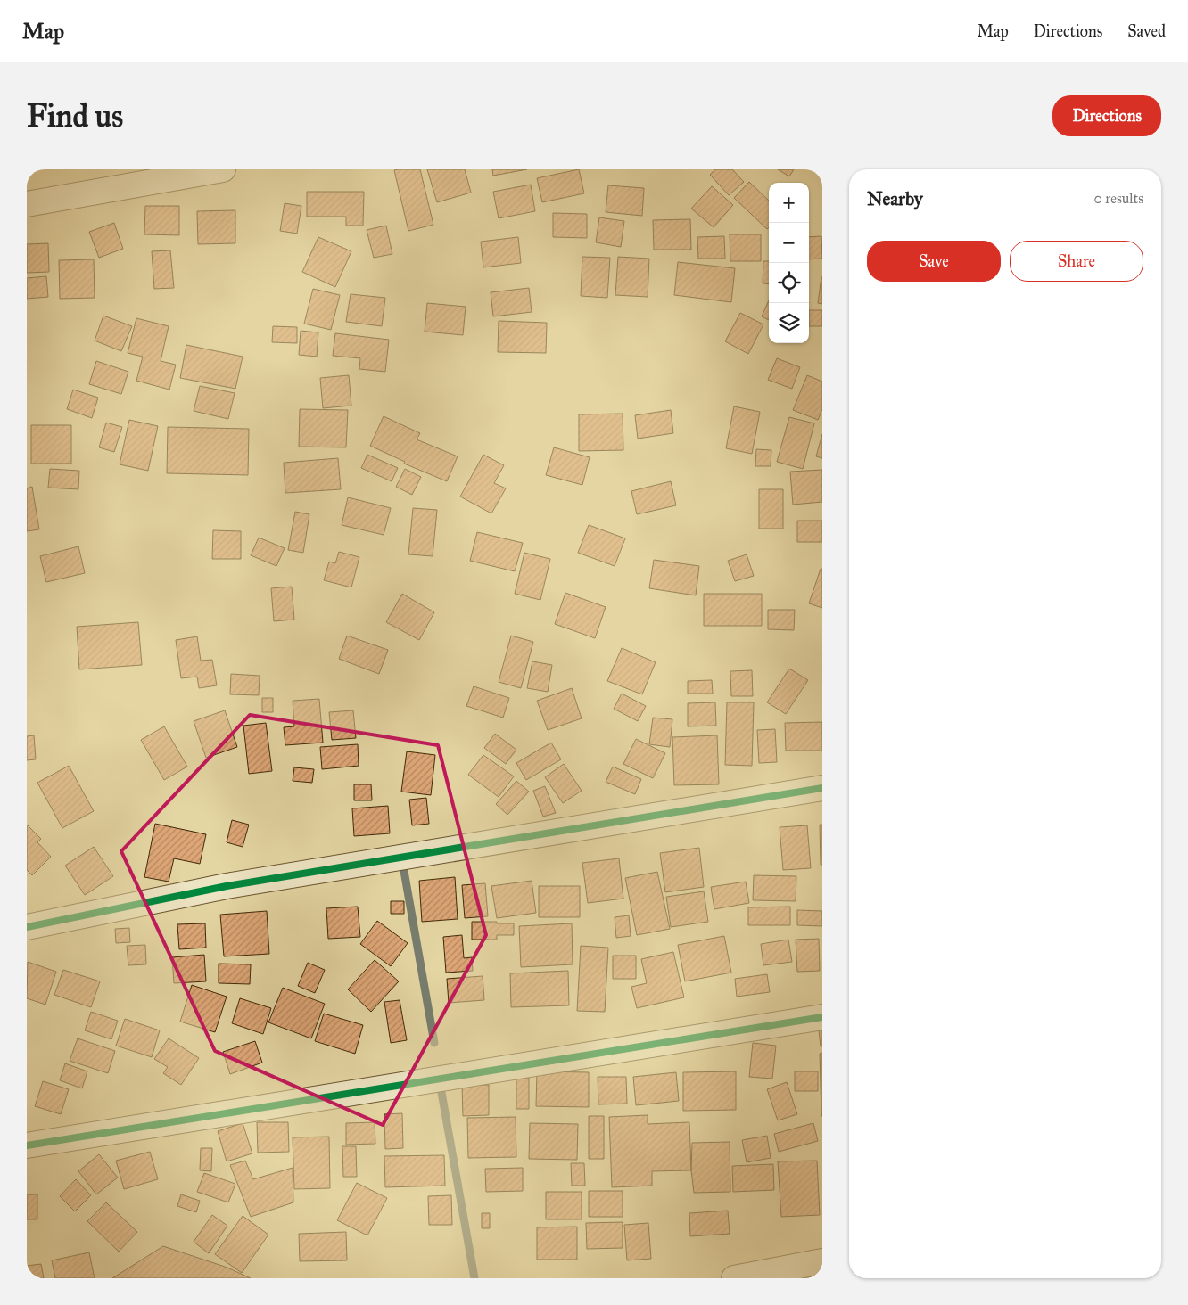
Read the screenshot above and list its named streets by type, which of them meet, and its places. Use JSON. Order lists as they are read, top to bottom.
{
  "page": {
    "header": "Map",
    "nav": ["Map", "Directions", "Saved"],
    "buttons": [
      "Directions",
      ["Save", "Share"]
    ],
    "title": "Find us",
    "heading": ["Nearby", "0 results"],
    "map_buttons": ["+", "−"]
  }
}
